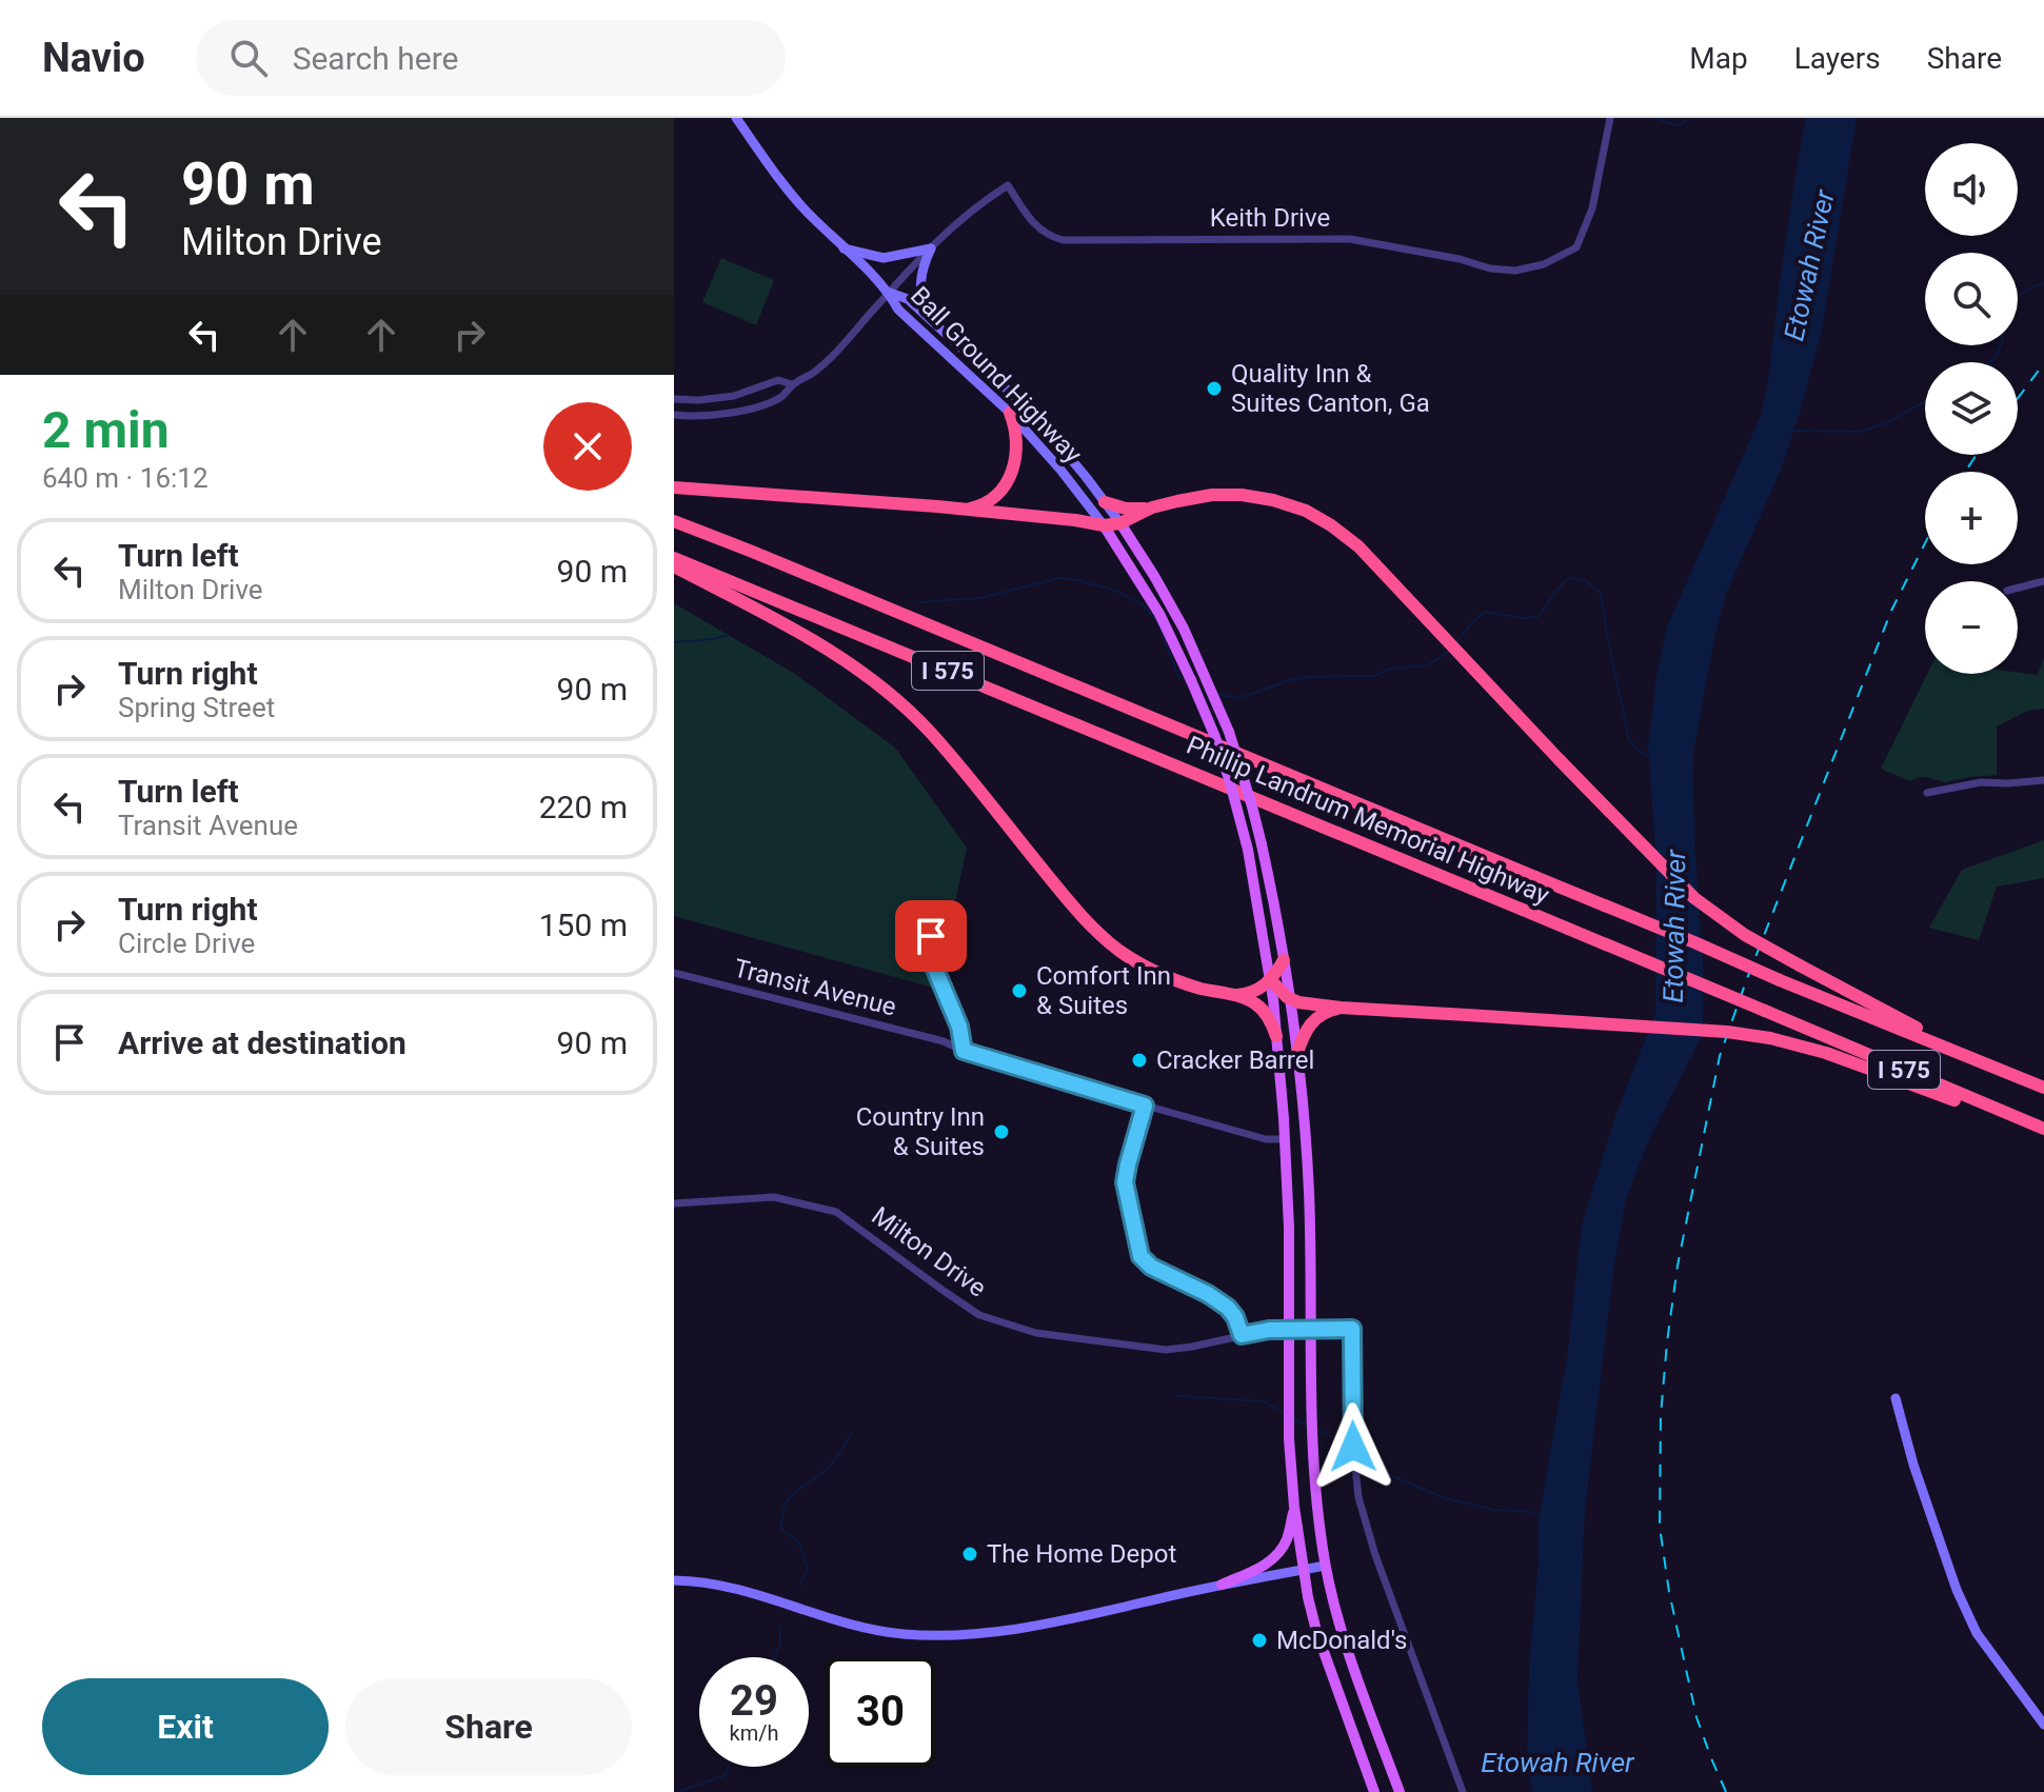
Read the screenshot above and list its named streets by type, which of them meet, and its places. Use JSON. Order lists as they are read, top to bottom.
{
  "streets": {
    "highway": ["I 575", "Phillip Landrum Memorial Highway"],
    "main road": ["Ball Ground Highway"],
    "street": ["Keith Drive", "Transit Avenue", "Milton Drive"]
  },
  "crossings": [
    ["Keith Drive", "Ball Ground Highway"],
    ["Ball Ground Highway", "Milton Drive"]
  ],
  "water": ["Etowah River"],
  "places": [
    "Quality Inn & Suites Canton, Ga",
    "Comfort Inn & Suites",
    "Cracker Barrel",
    "Country Inn & Suites",
    "The Home Depot",
    "McDonald's"
  ],
  "page": {
    "header": "Navio",
    "search": "Search here",
    "nav": ["Map", "Layers", "Share"],
    "turn": ["90 m", "Milton Drive"],
    "map_buttons": ["+", "−"],
    "heading": ["2 min", "640 m · 16:12"],
    "list": [
      {
        "name": "Turn left",
        "note": "Milton Drive",
        "value": "90 m"
      },
      {
        "name": "Turn right",
        "note": "Spring Street",
        "value": "90 m"
      },
      {
        "name": "Turn left",
        "note": "Transit Avenue",
        "value": "220 m"
      },
      {
        "name": "Turn right",
        "note": "Circle Drive",
        "value": "150 m"
      },
      {
        "name": "Arrive at destination",
        "value": "90 m"
      }
    ],
    "speed": "29 km/h",
    "limit": "30",
    "buttons": ["Exit", "Share"]
  }
}
